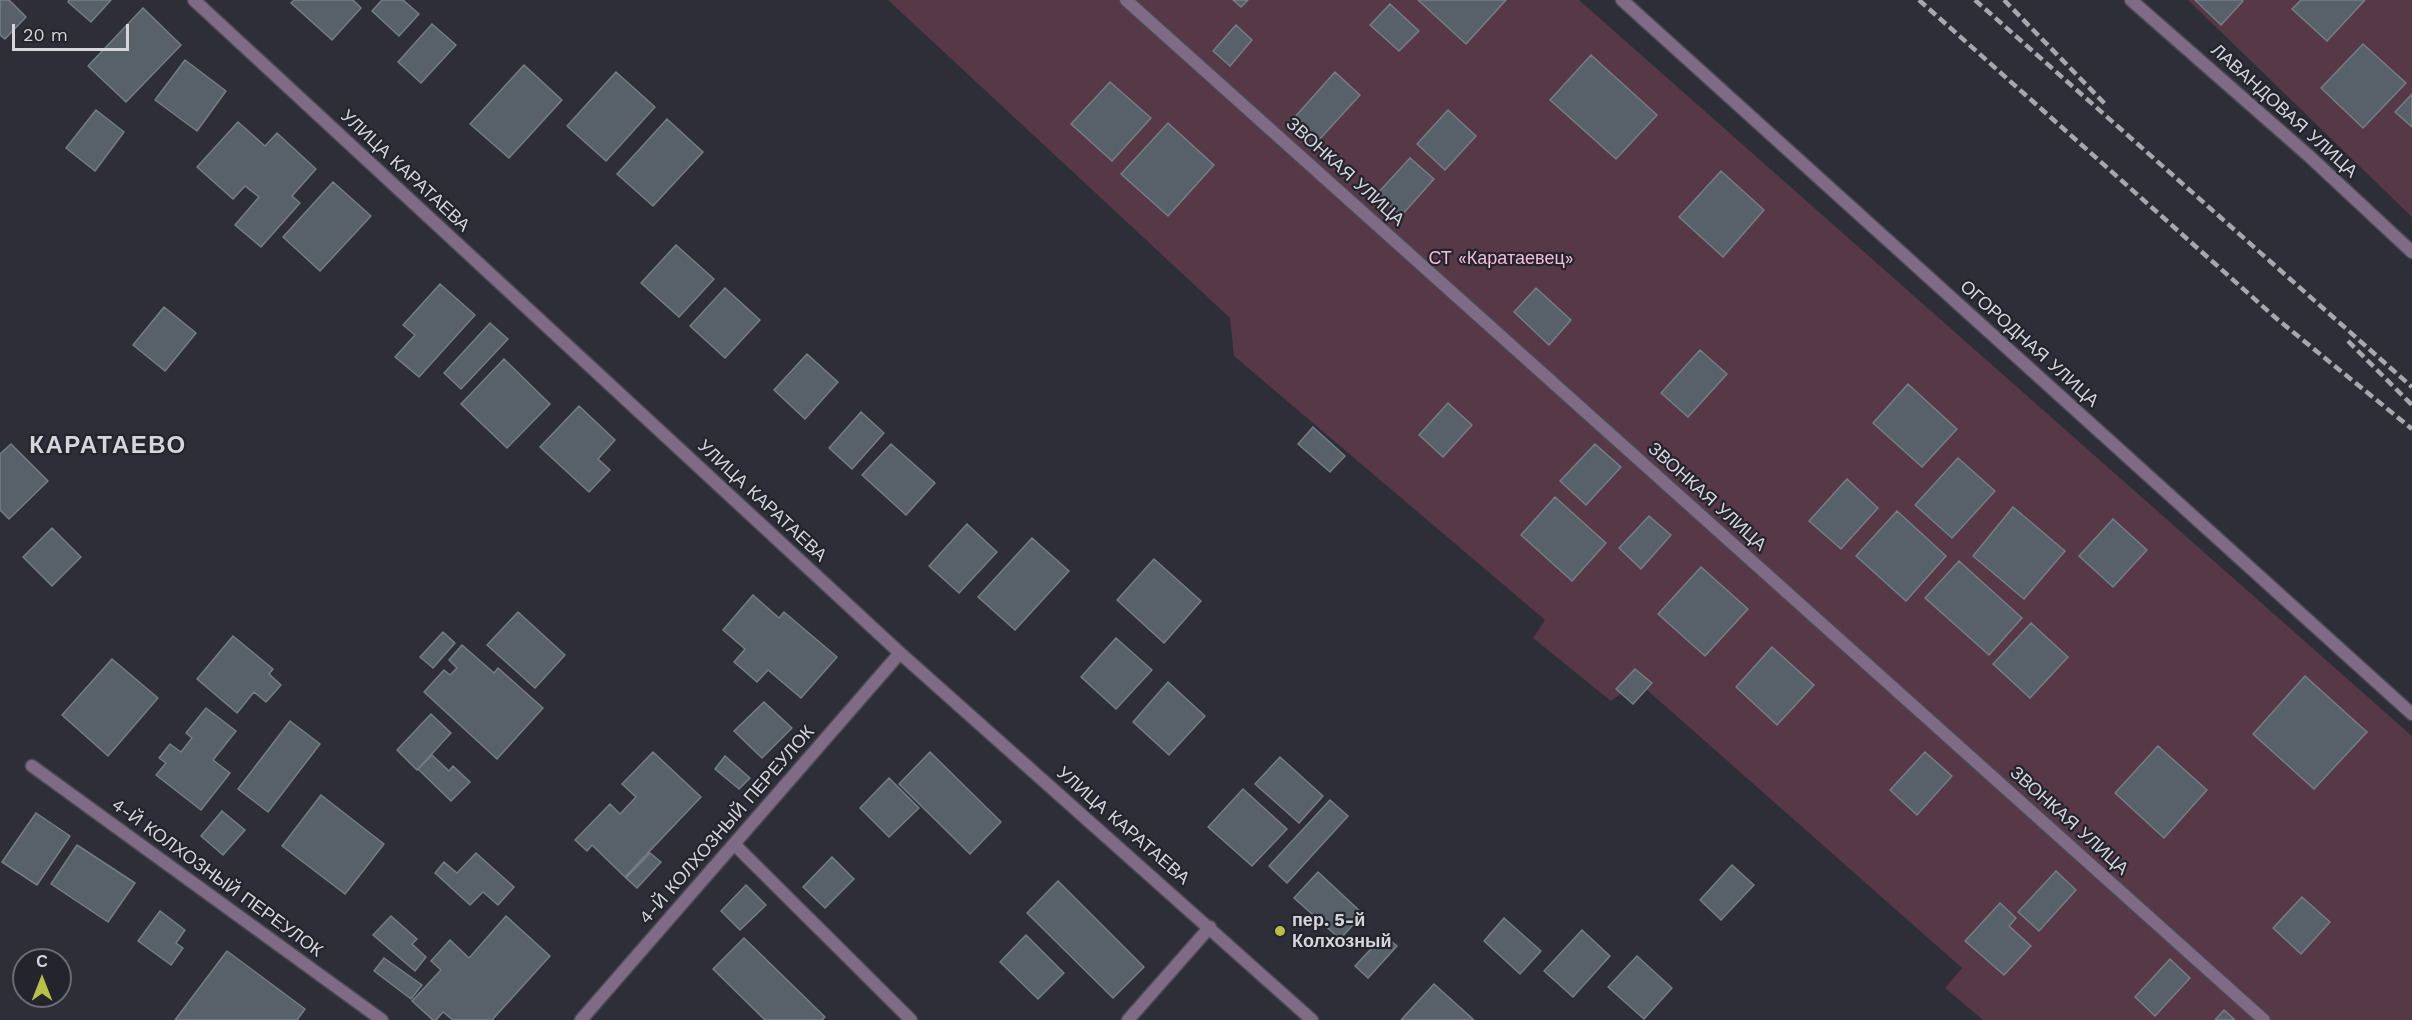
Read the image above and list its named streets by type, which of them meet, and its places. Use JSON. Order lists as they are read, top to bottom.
{
  "streets": {
    "street": [
      "ЛАВАНДОВАЯ УЛИЦА",
      "УЛИЦА КАРАТАЕВА",
      "ЗВОНКАЯ УЛИЦА",
      "ОГОРОДНАЯ УЛИЦА",
      "4-Й КОЛХОЗНЫЙ ПЕРЕУЛОК"
    ]
  },
  "crossings": [
    ["УЛИЦА КАРАТАЕВА", "4-Й КОЛХОЗНЫЙ ПЕРЕУЛОК"]
  ],
  "districts": ["КАРАТАЕВО"],
  "parks": ["СТ «Каратаевец»"],
  "places": ["пер. 5-й Колхозный"],
  "scale_bar": "20 m",
  "north": "top"
}
